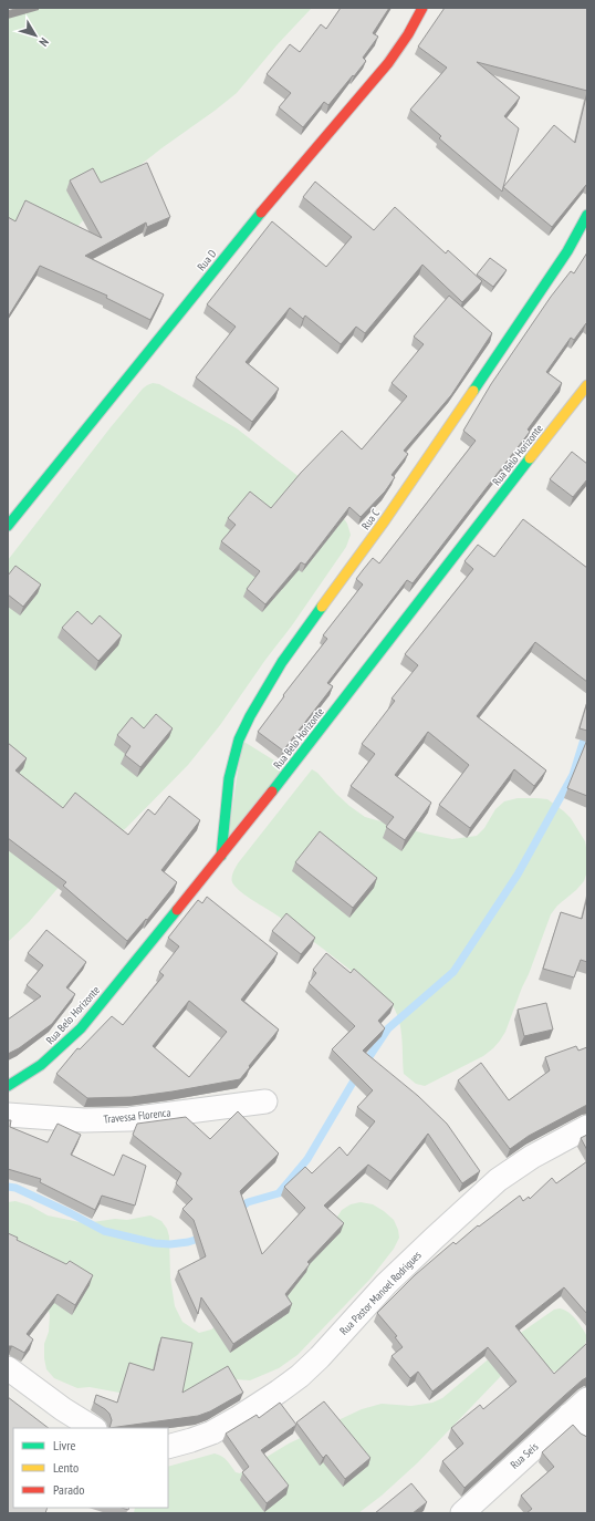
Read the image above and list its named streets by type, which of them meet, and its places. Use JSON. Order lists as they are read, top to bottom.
{
  "streets": {
    "street": [
      "Rua D",
      "Rua Belo Horizonte",
      "Rua C",
      "Travessa Florenca",
      "Rua Pastor Manoel Rodrigues",
      "Rua Seis"
    ]
  },
  "crossings": [
    ["Rua Belo Horizonte", "Rua C"]
  ],
  "legend": ["Livre", "Lento", "Parado"],
  "north": "bottom right"
}
